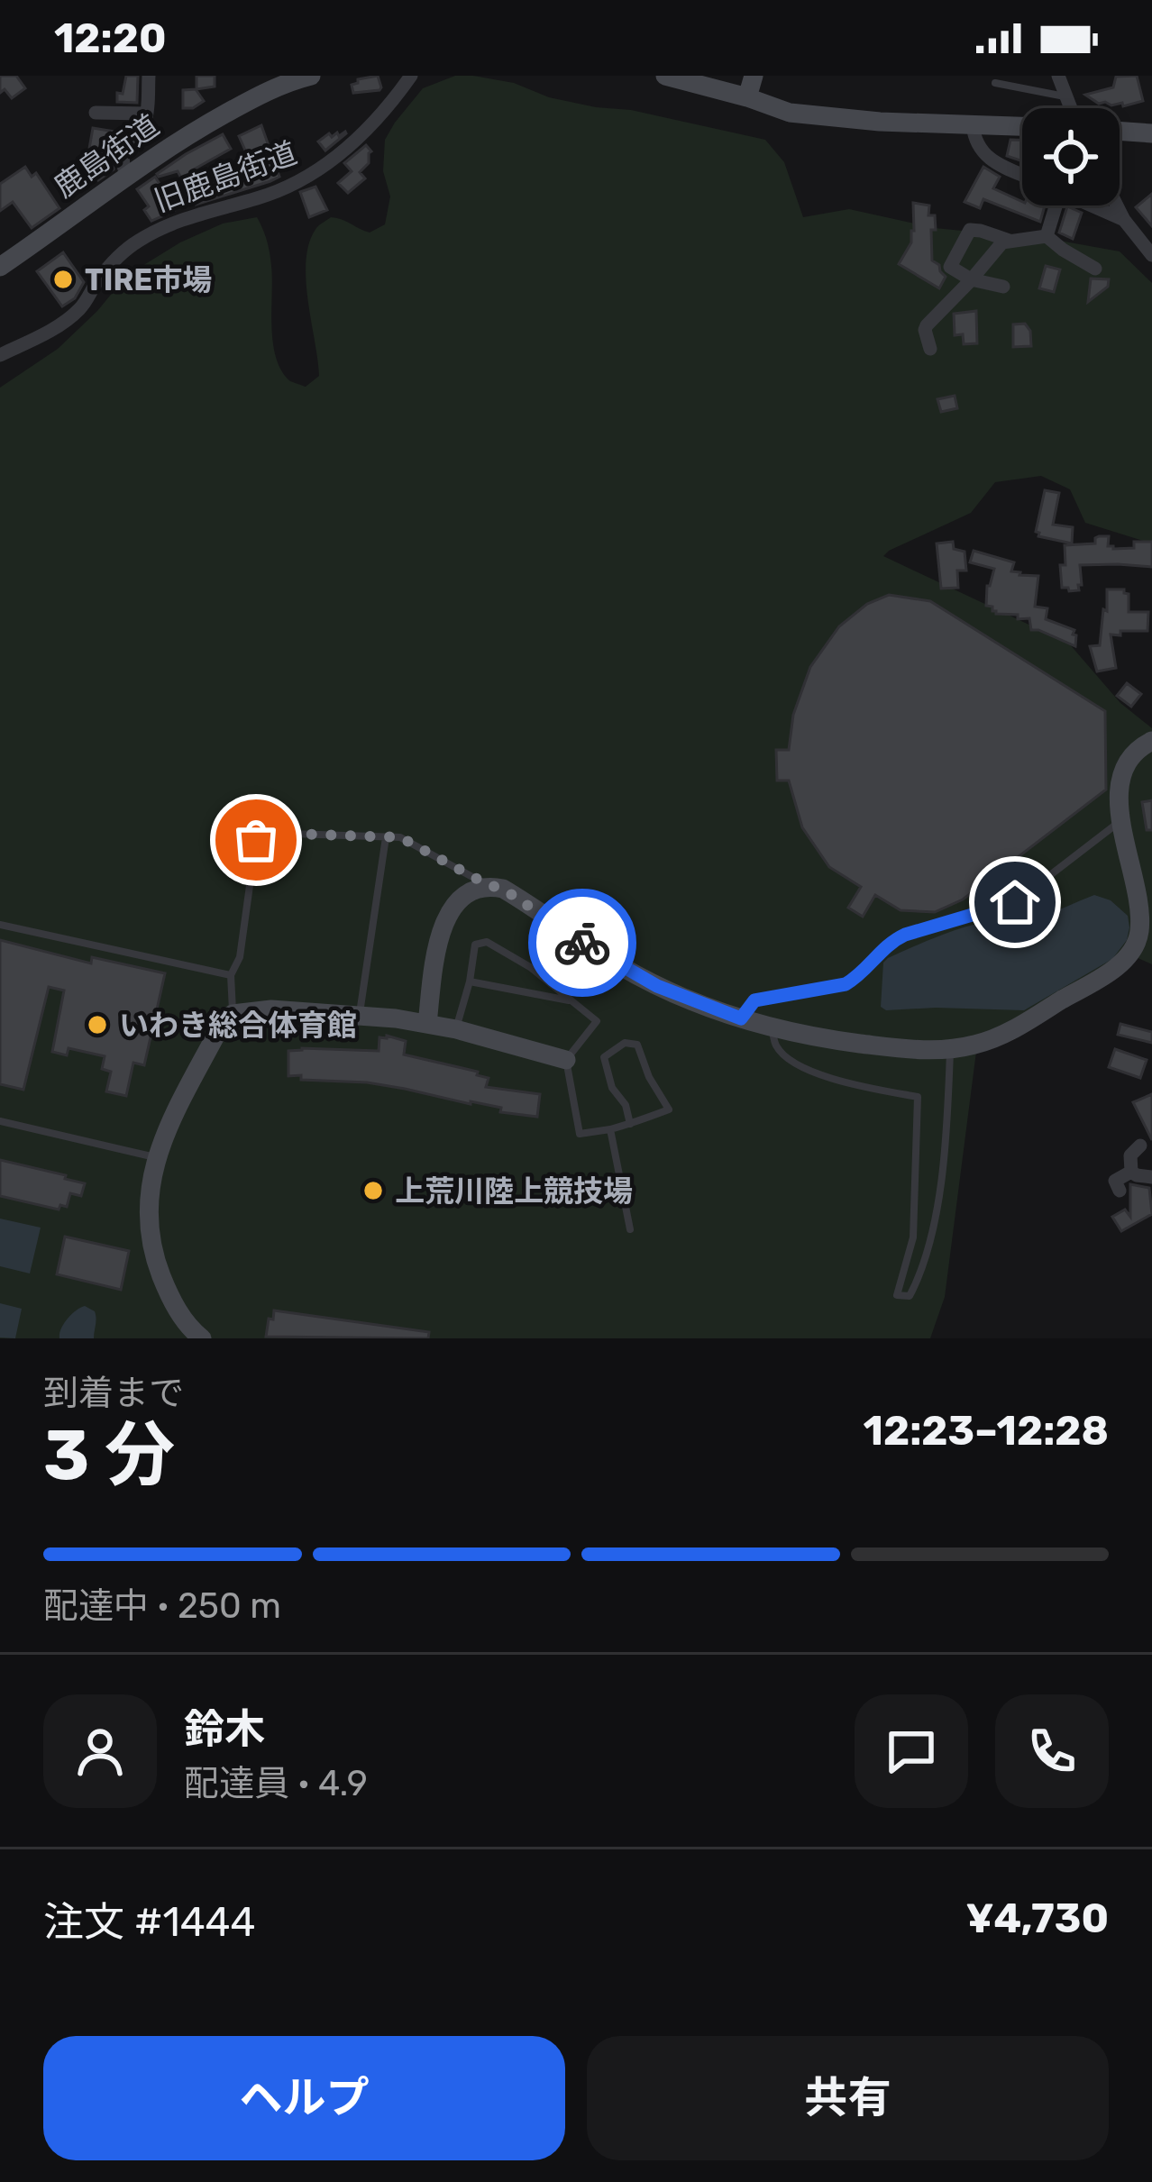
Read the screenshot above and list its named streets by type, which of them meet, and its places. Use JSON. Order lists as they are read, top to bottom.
{
  "streets": {
    "street": ["鹿島街道", "旧鹿島街道"]
  },
  "places": ["TIRE市場", "いわき総合体育館", "上荒川陸上競技場"],
  "page": {
    "status": "12:20",
    "heading": ["3 分", "到着まで", "12:23–12:28"],
    "panel": [
      "鈴木",
      "配達員 · 4.9",
      "注文 #1444",
      "¥4,730"
    ],
    "bar": "配達中 · 250 m",
    "buttons": ["ヘルプ", "共有"]
  }
}
